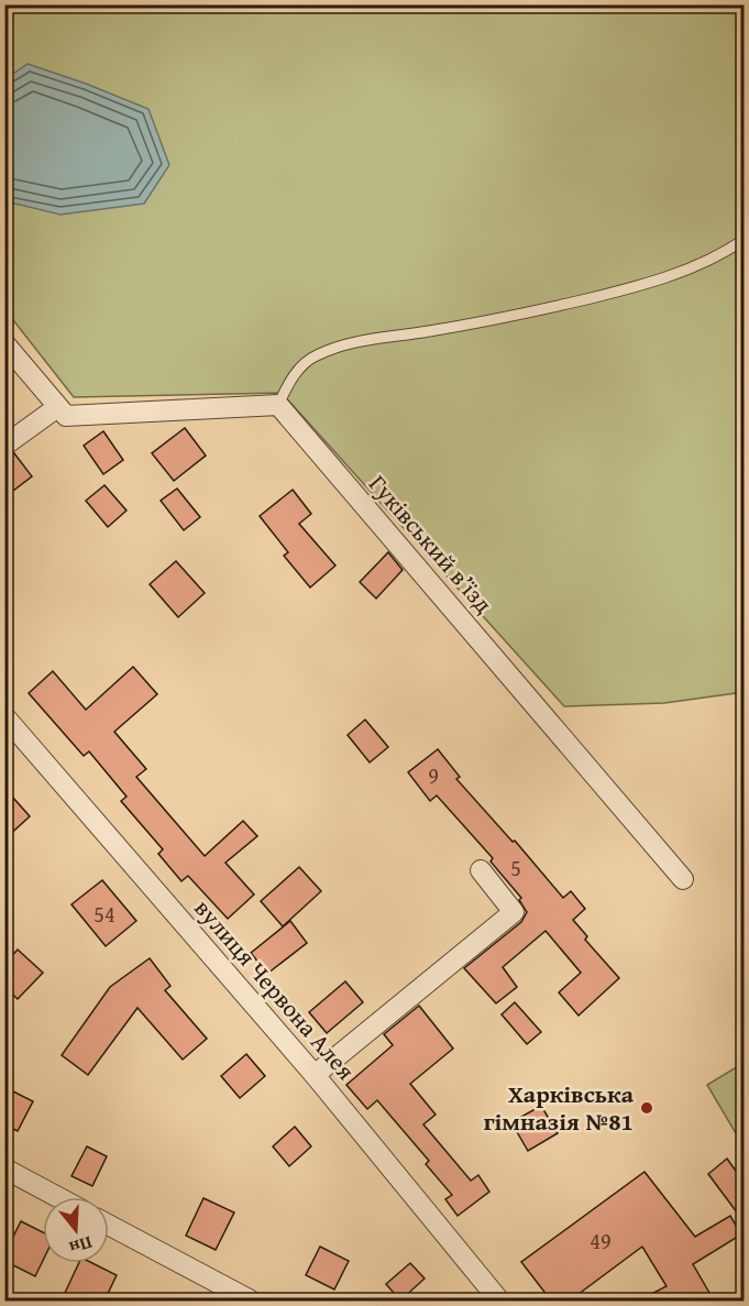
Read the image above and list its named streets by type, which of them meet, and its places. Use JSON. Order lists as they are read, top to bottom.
{
  "streets": {
    "street": ["Гуківський в’їзд", "вулиця Червона Алея"]
  },
  "places": ["Харківська гімназія №81"],
  "house_numbers": [
    "9",
    "5",
    "54",
    "49"
  ],
  "north": "bottom"
}
